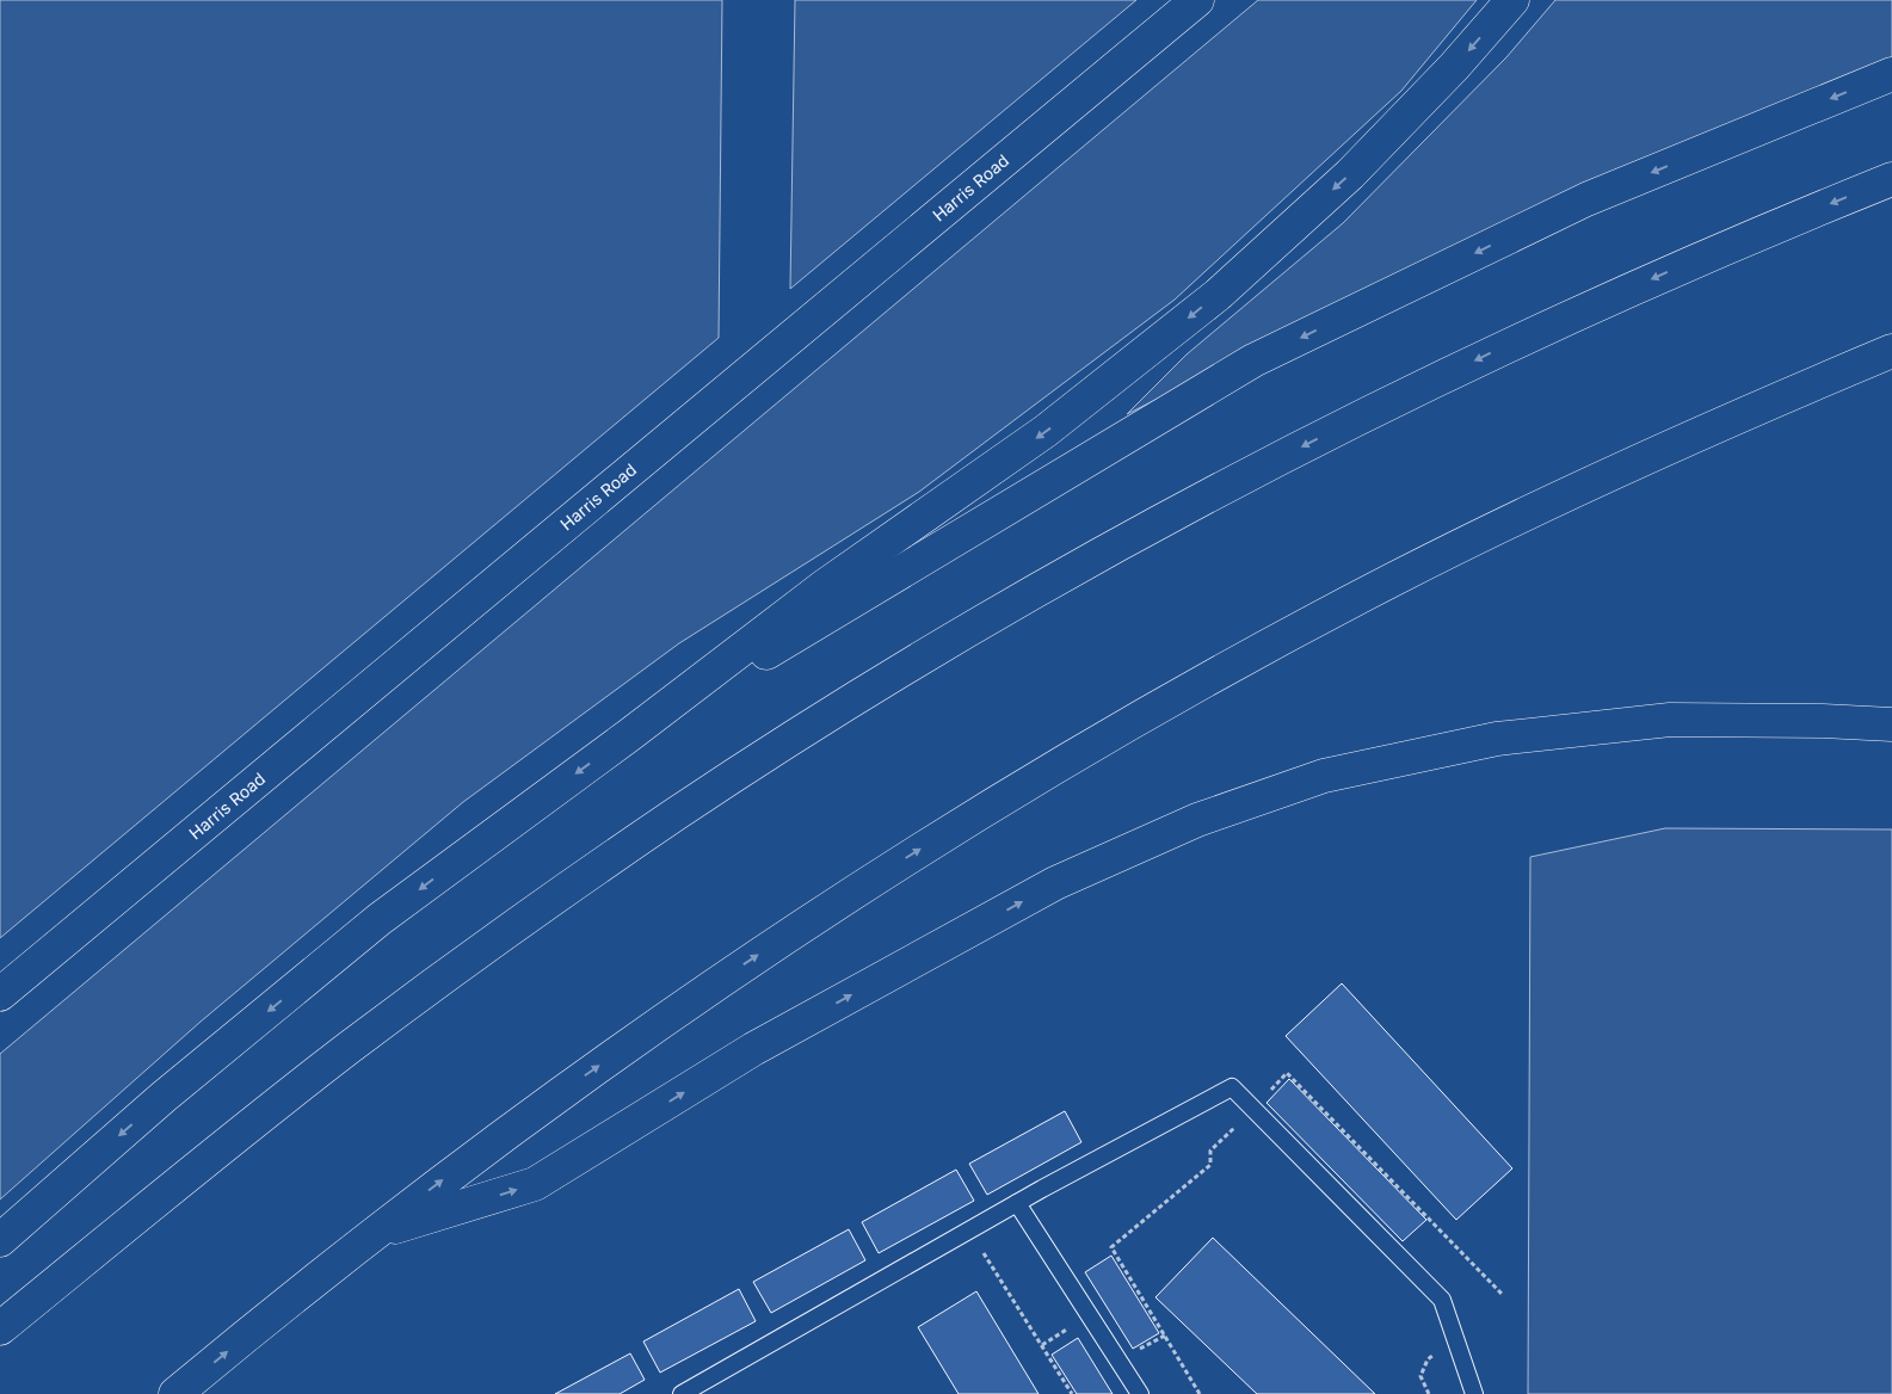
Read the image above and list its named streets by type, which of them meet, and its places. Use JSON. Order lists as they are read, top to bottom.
{
  "streets": {
    "main road": ["Harris Road"]
  }
}
